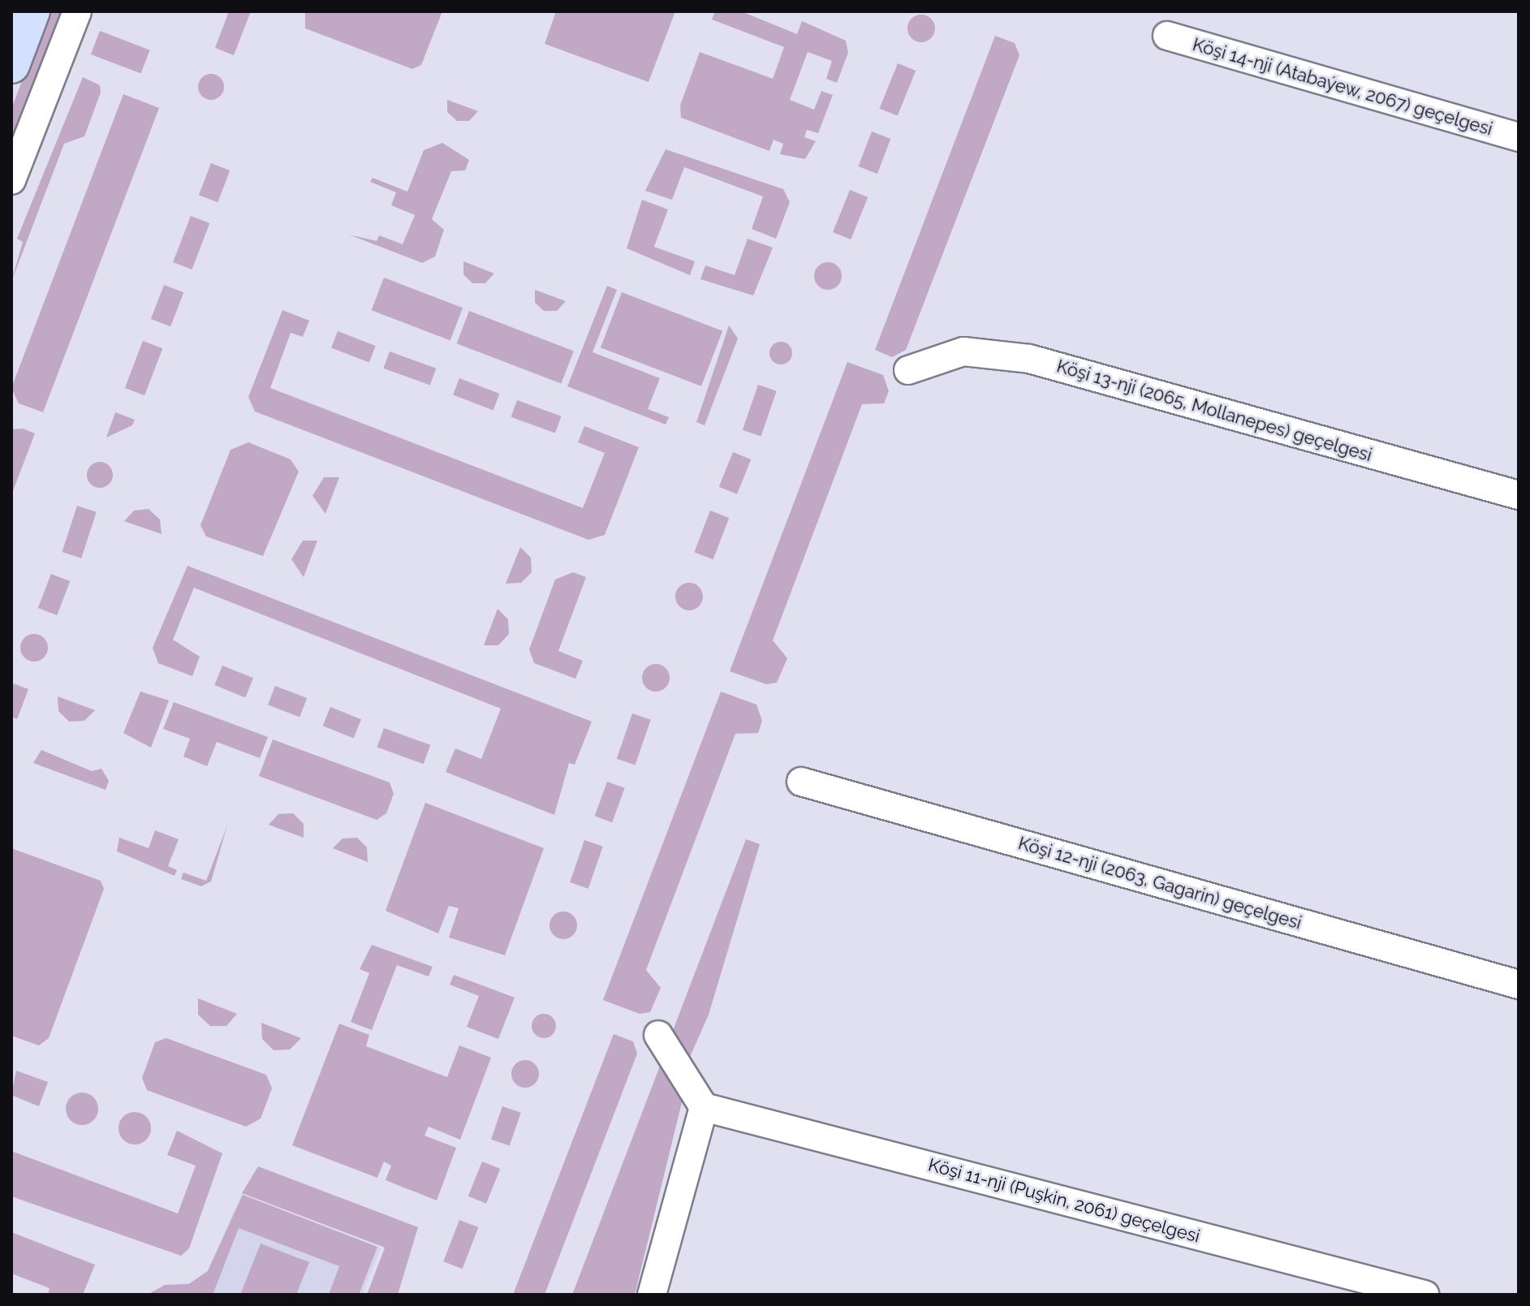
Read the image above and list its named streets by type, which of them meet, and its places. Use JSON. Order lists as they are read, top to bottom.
{
  "streets": {
    "street": [
      "Köşi 14-nji (Atabaýew, 2067) geçelgesi",
      "Köşi 13-nji (2065, Mollanepes) geçelgesi",
      "Köşi 12-nji (2063, Gagarin) geçelgesi",
      "Köşi 11-nji (Puşkin, 2061) geçelgesi"
    ]
  }
}
